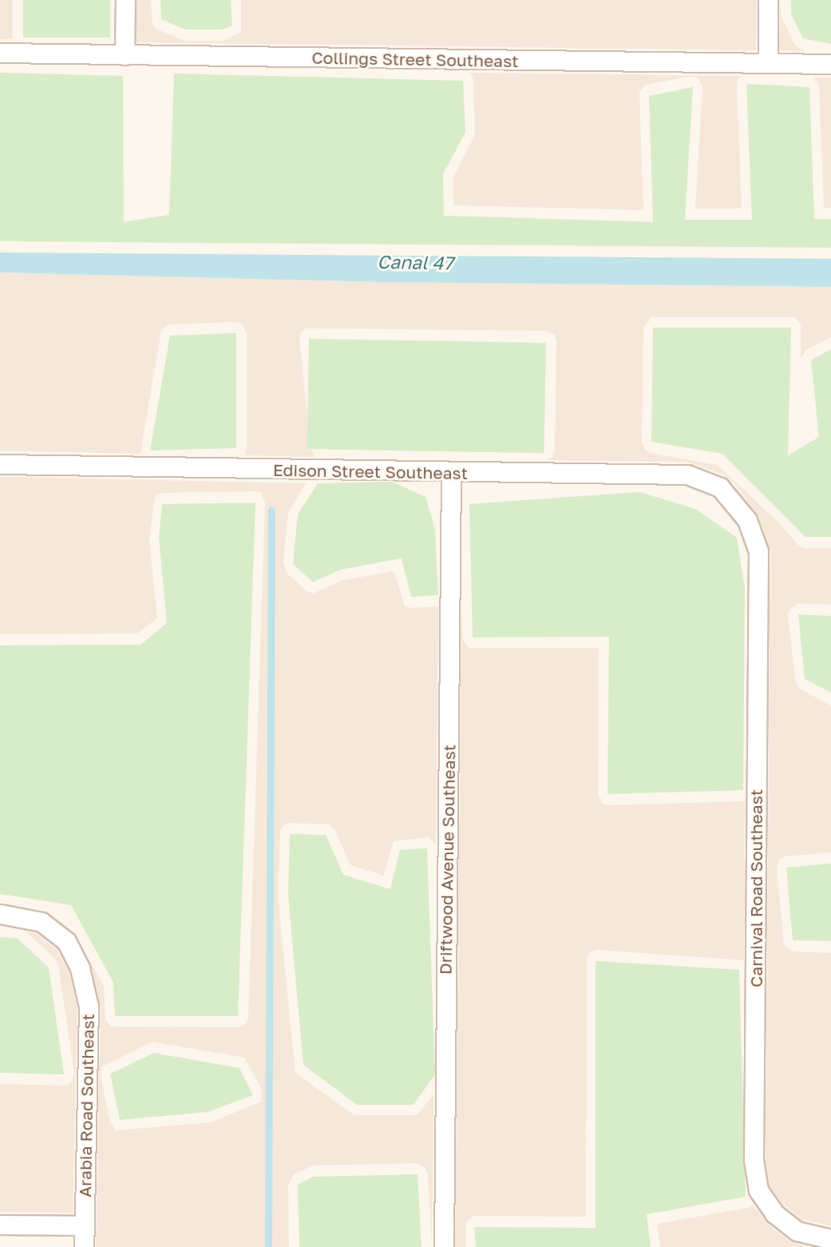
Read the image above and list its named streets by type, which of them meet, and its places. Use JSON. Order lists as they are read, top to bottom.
{
  "streets": {
    "street": [
      "Collings Street Southeast",
      "Edison Street Southeast",
      "Driftwood Avenue Southeast",
      "Carnival Road Southeast",
      "Arabia Road Southeast"
    ]
  },
  "crossings": [
    ["Edison Street Southeast", "Driftwood Avenue Southeast"],
    ["Edison Street Southeast", "Carnival Road Southeast"]
  ],
  "water": ["Canal 47"]
}
